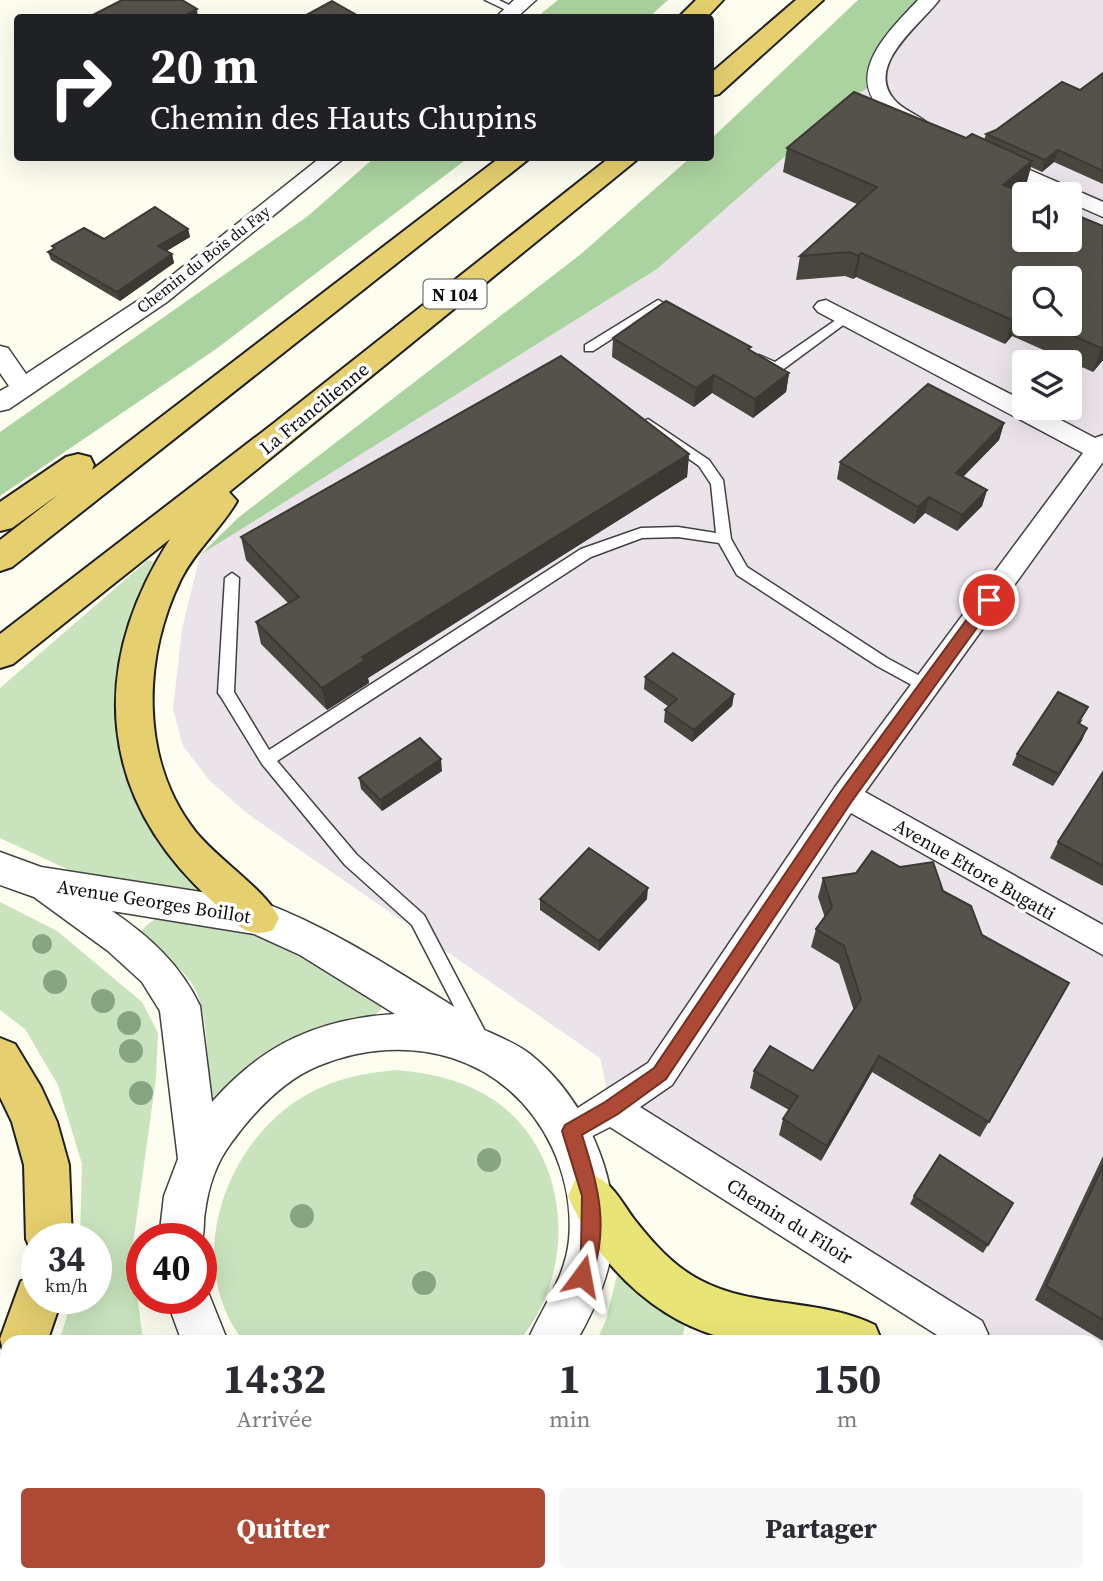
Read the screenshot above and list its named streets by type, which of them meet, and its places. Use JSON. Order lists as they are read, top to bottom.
{
  "streets": {
    "highway": ["N 104", "La Francilienne"],
    "street": [
      "Chemin du Bois du Fay",
      "Avenue Ettore Bugatti",
      "Avenue Georges Boillot",
      "Chemin du Filoir"
    ]
  },
  "page": {
    "turn": ["20 m", "Chemin des Hauts Chupins"],
    "speed": "34 km/h",
    "limit": "40",
    "eta": [
      "14:32",
      "Arrivée",
      "1",
      "min",
      "150",
      "m"
    ],
    "buttons": ["Quitter", "Partager"]
  }
}
